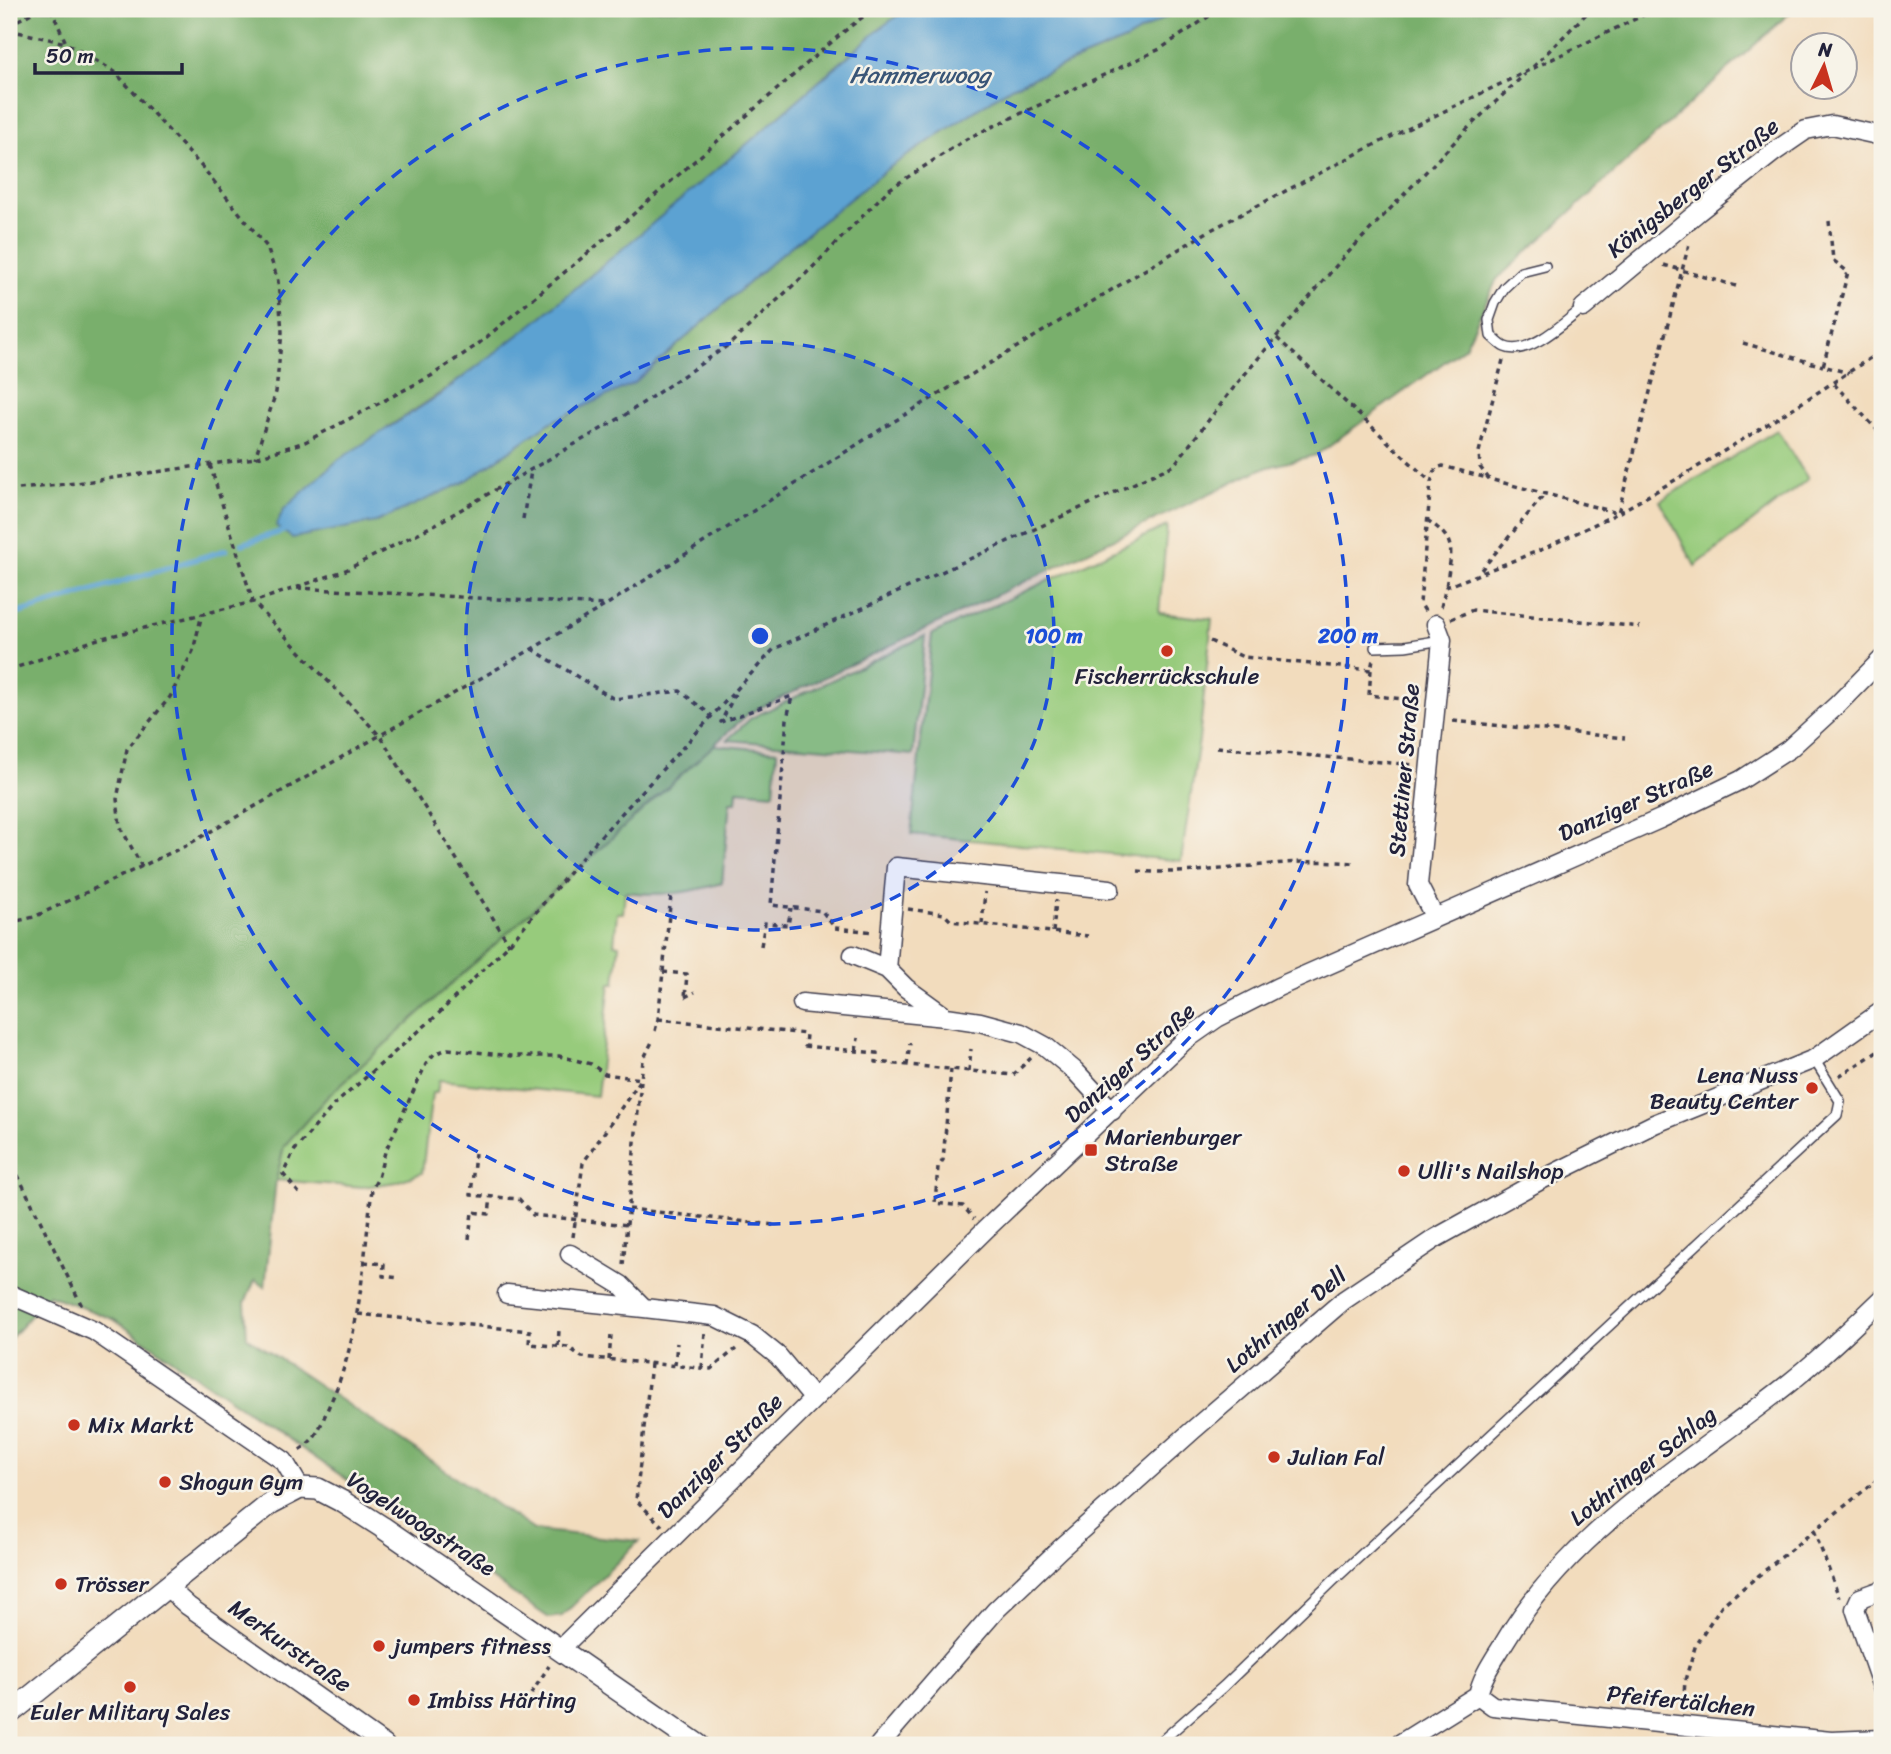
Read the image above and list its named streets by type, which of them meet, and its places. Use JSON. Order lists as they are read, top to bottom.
{
  "streets": {
    "street": [
      "Königsberger Straße",
      "Stettiner Straße",
      "Danziger Straße",
      "Lothringer Dell",
      "Lothringer Schlag",
      "Vogelwoogstraße",
      "Merkurstraße",
      "Pfeifertälchen"
    ]
  },
  "crossings": [
    ["Stettiner Straße", "Danziger Straße"],
    ["Danziger Straße", "Vogelwoogstraße"],
    ["Lothringer Schlag", "Pfeifertälchen"]
  ],
  "water": ["Hammerwoog"],
  "places": {
    "other": [
      "Fischerrückschule",
      "Lena Nuss Beauty Center",
      "Ulli's Nailshop",
      "Mix Markt",
      "Julian Fal",
      "Shogun Gym",
      "Trösser",
      "jumpers fitness",
      "Euler Military Sales",
      "Imbiss Härting"
    ],
    "transit": ["Marienburger Straße"]
  },
  "scale_bar": "50 m",
  "north": "top",
  "rings": ["100 m", "200 m"]
}
